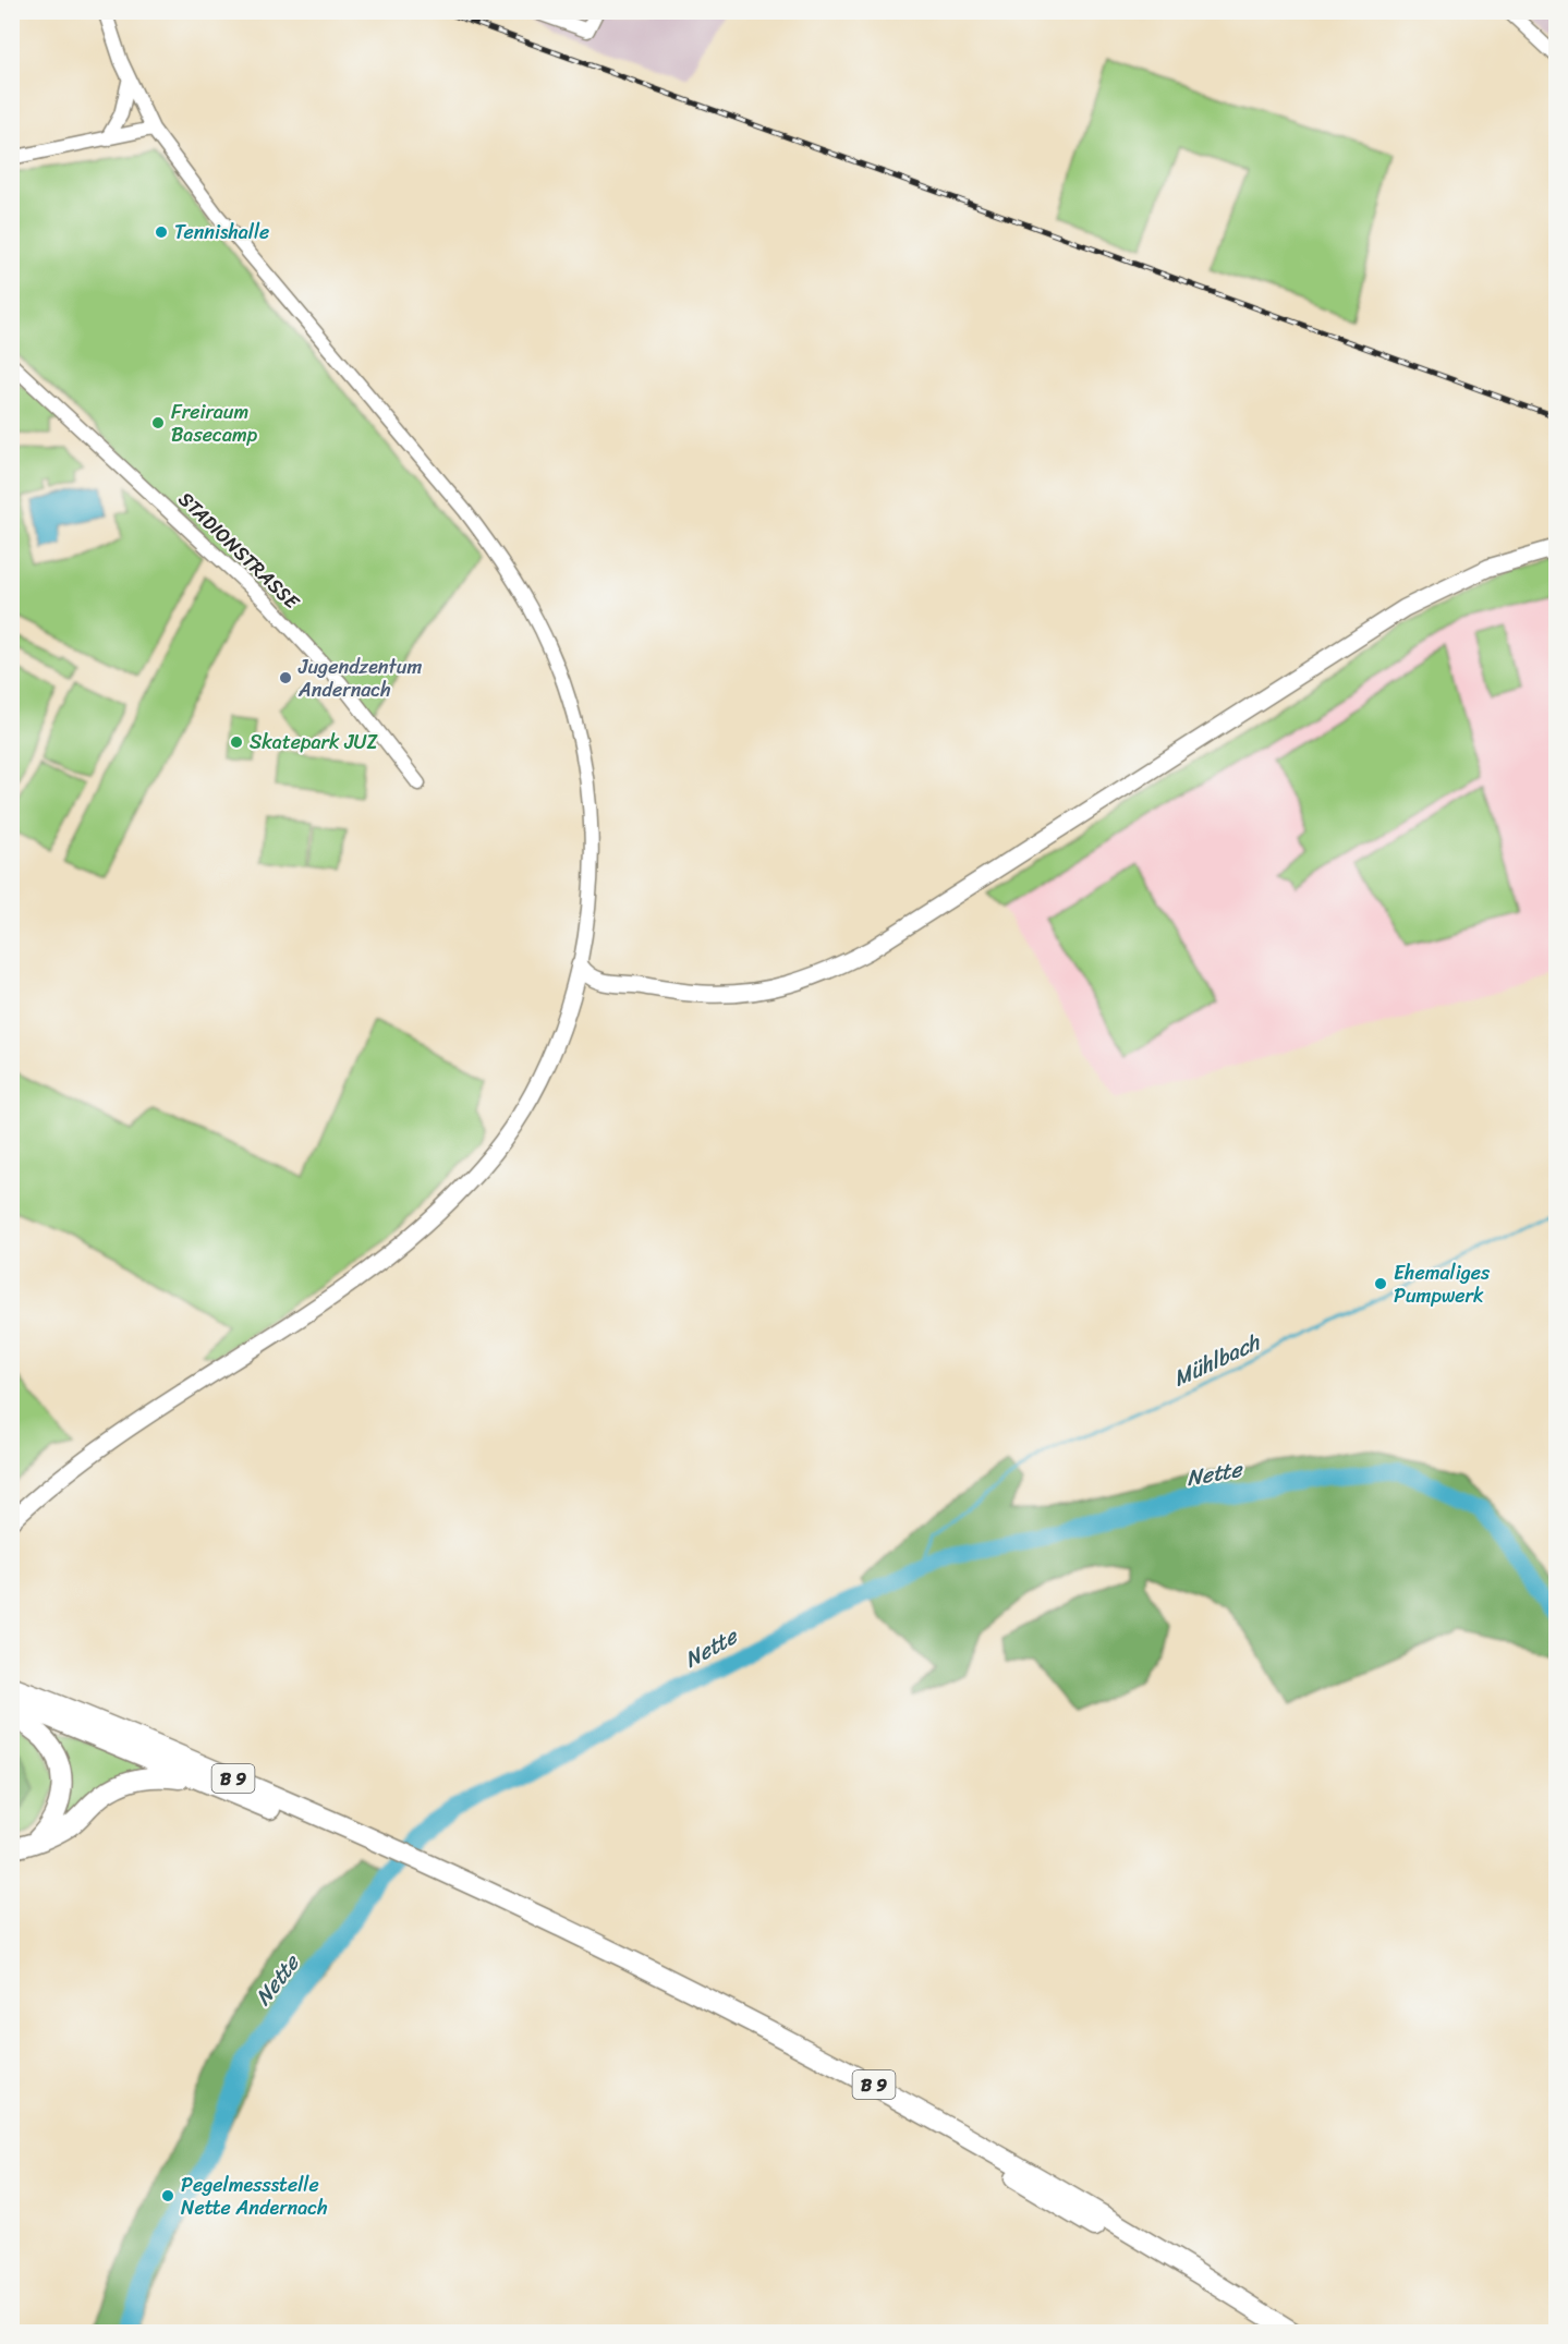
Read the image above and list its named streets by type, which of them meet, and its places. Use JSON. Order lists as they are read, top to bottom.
{
  "streets": {
    "highway": ["B 9"],
    "street": ["STADIONSTRASSE"]
  },
  "water": ["Mühlbach", "Nette"],
  "places": [
    "Tennishalle",
    "Freiraum Basecamp",
    "Jugendzentum Andernach",
    "Skatepark JUZ",
    "Ehemaliges Pumpwerk",
    "Pegelmessstelle Nette Andernach"
  ]
}
